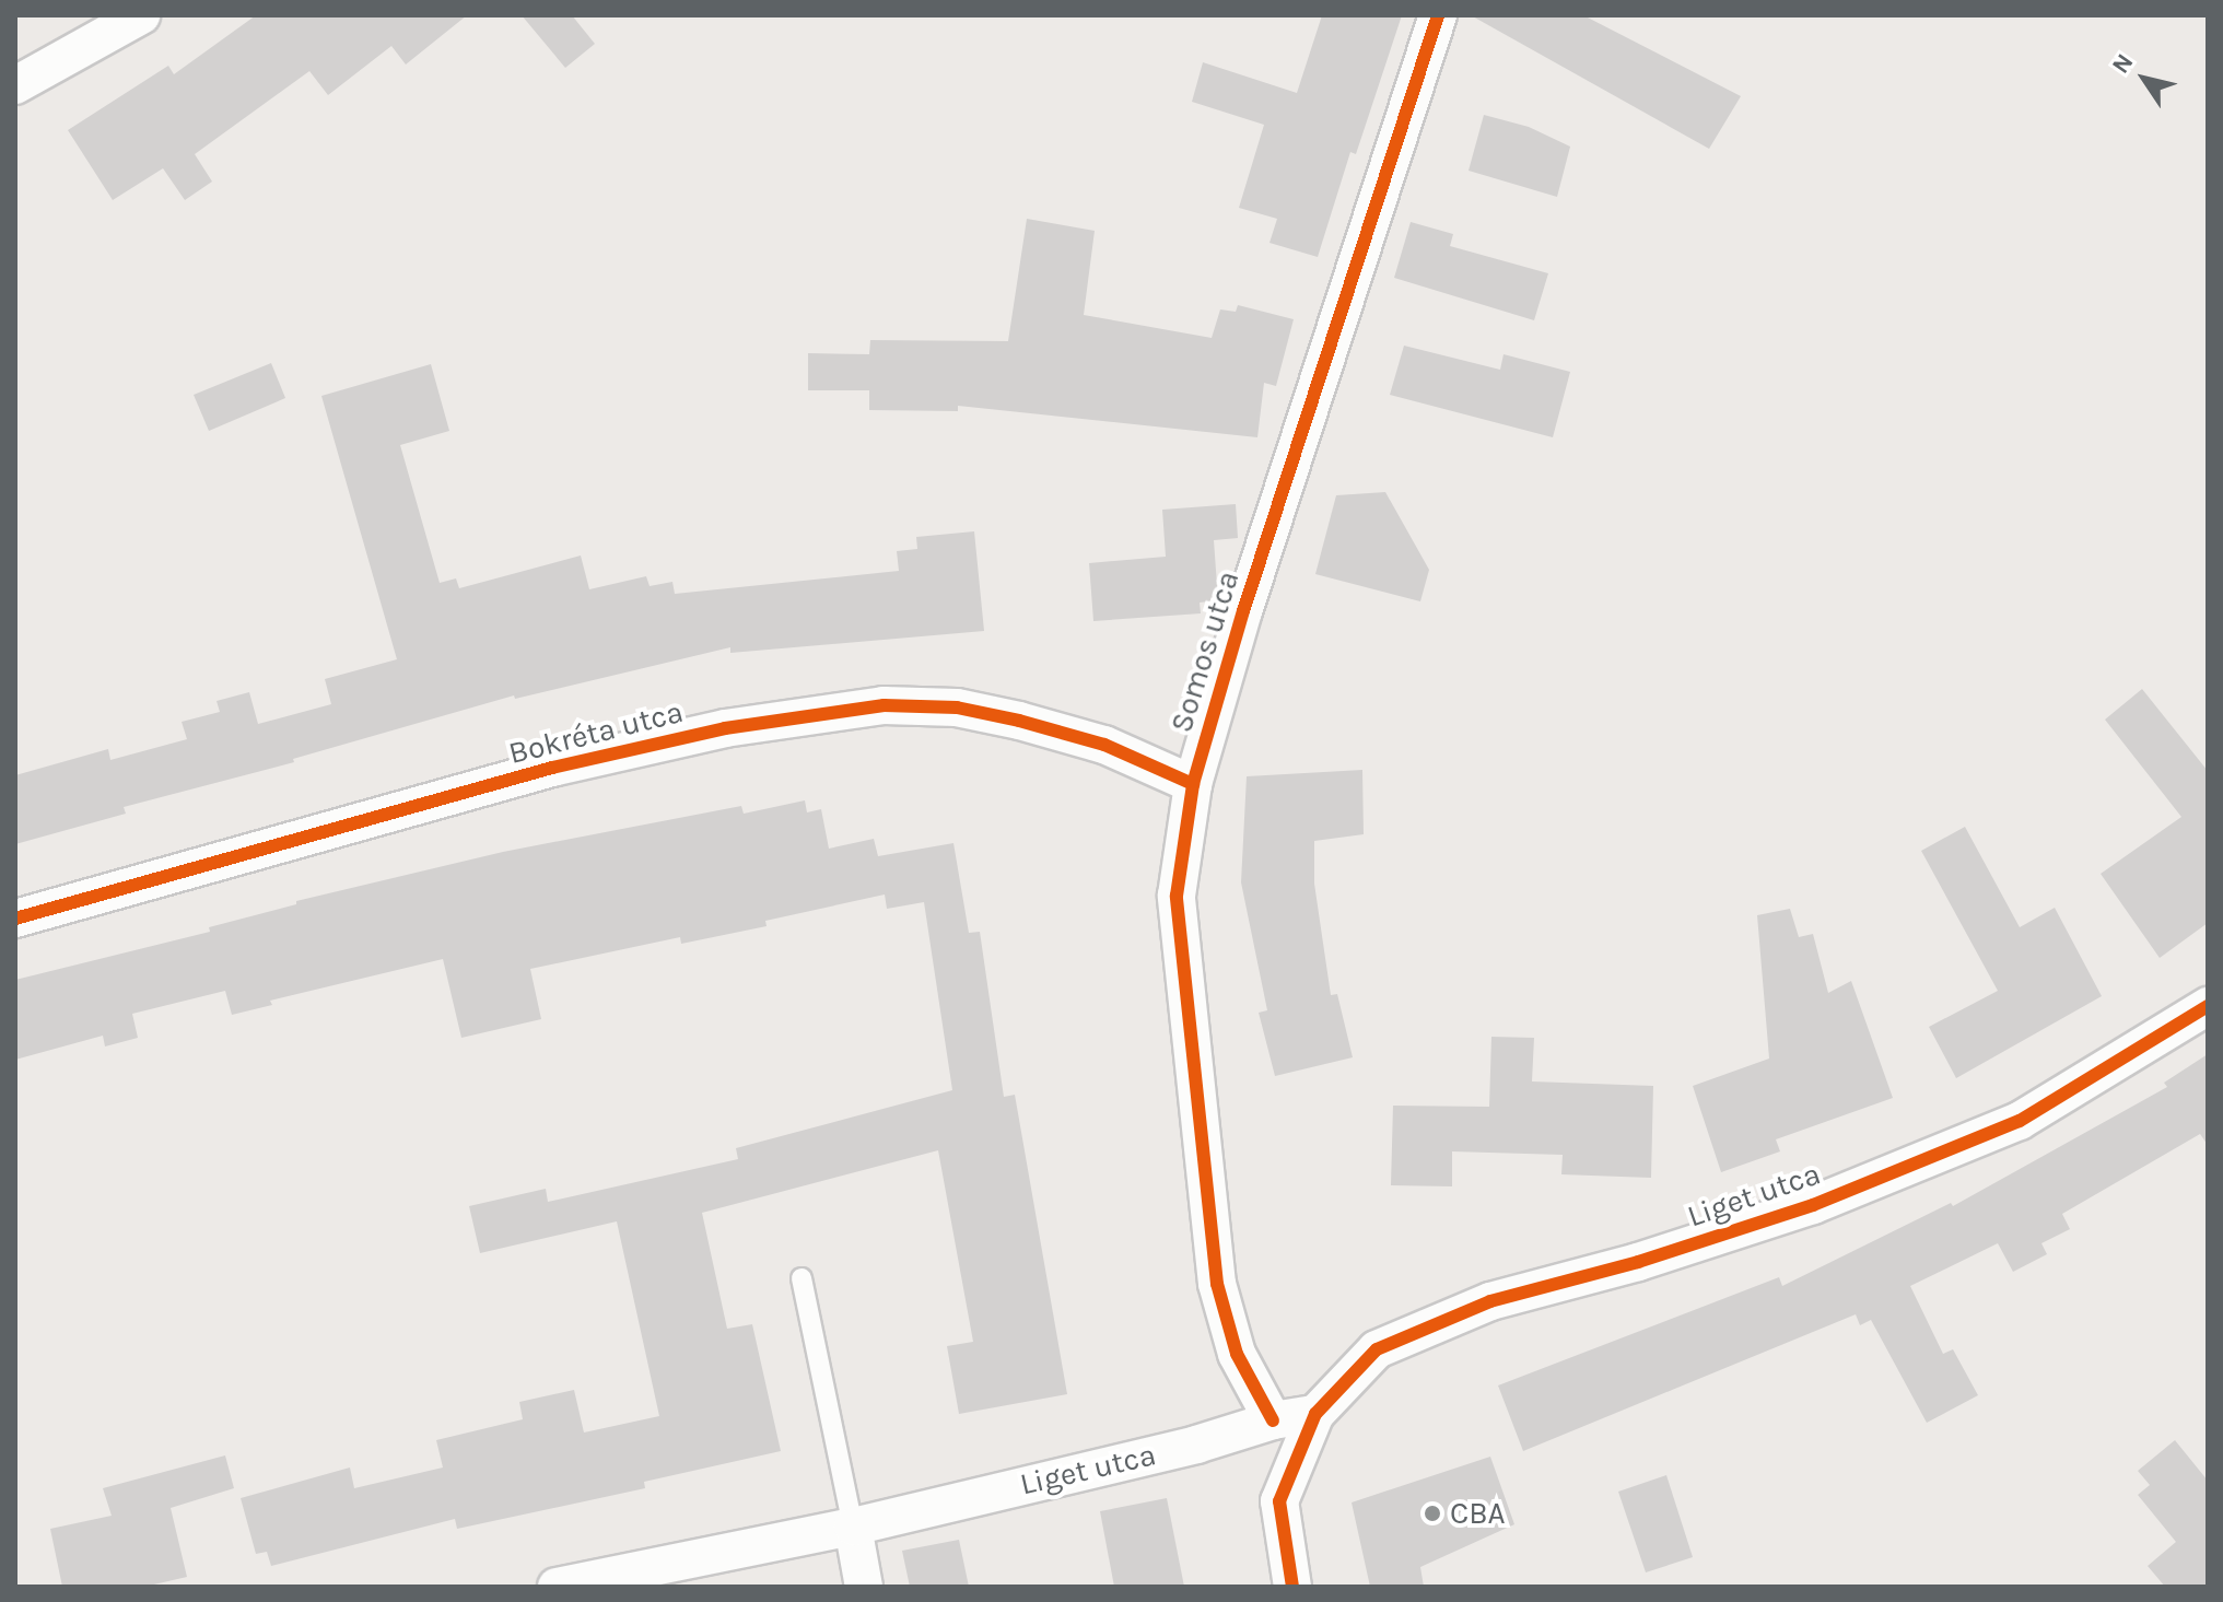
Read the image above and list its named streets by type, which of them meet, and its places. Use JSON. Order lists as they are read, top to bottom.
{
  "streets": {
    "street": ["Somos utca", "Bokréta utca", "Liget utca"]
  },
  "crossings": [
    ["Somos utca", "Bokréta utca"],
    ["Somos utca", "Liget utca"]
  ],
  "places": ["CBA"],
  "north": "top left"
}
